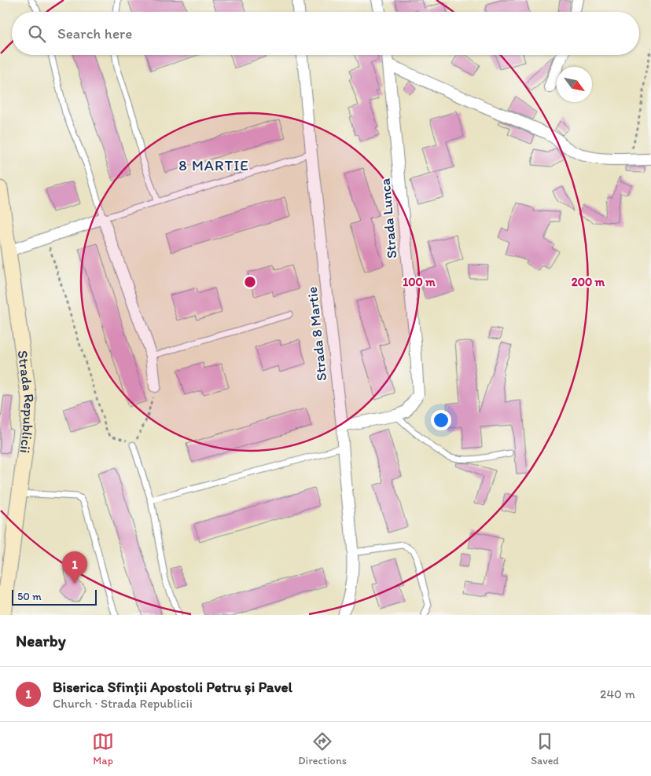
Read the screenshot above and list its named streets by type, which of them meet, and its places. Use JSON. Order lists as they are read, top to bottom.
{
  "streets": {
    "main road": ["Strada Republicii"],
    "street": ["Strada Lunca", "Strada 8 Martie"]
  },
  "crossings": [
    ["Strada Lunca", "Strada 8 Martie"]
  ],
  "districts": ["8 MARTIE"],
  "scale_bar": "50 m",
  "north": "bottom right",
  "page": {
    "search": "Search here",
    "pins": "1",
    "scale": "50 m",
    "heading": "Nearby",
    "list": [
      {
        "mark": "1",
        "name": "Biserica Sfinții Apostoli Petru și Pavel",
        "note": "Church · Strada Republicii",
        "value": "240 m"
      }
    ],
    "nav": ["Map", "Directions", "Saved"]
  },
  "rings": ["100 m", "200 m"]
}
